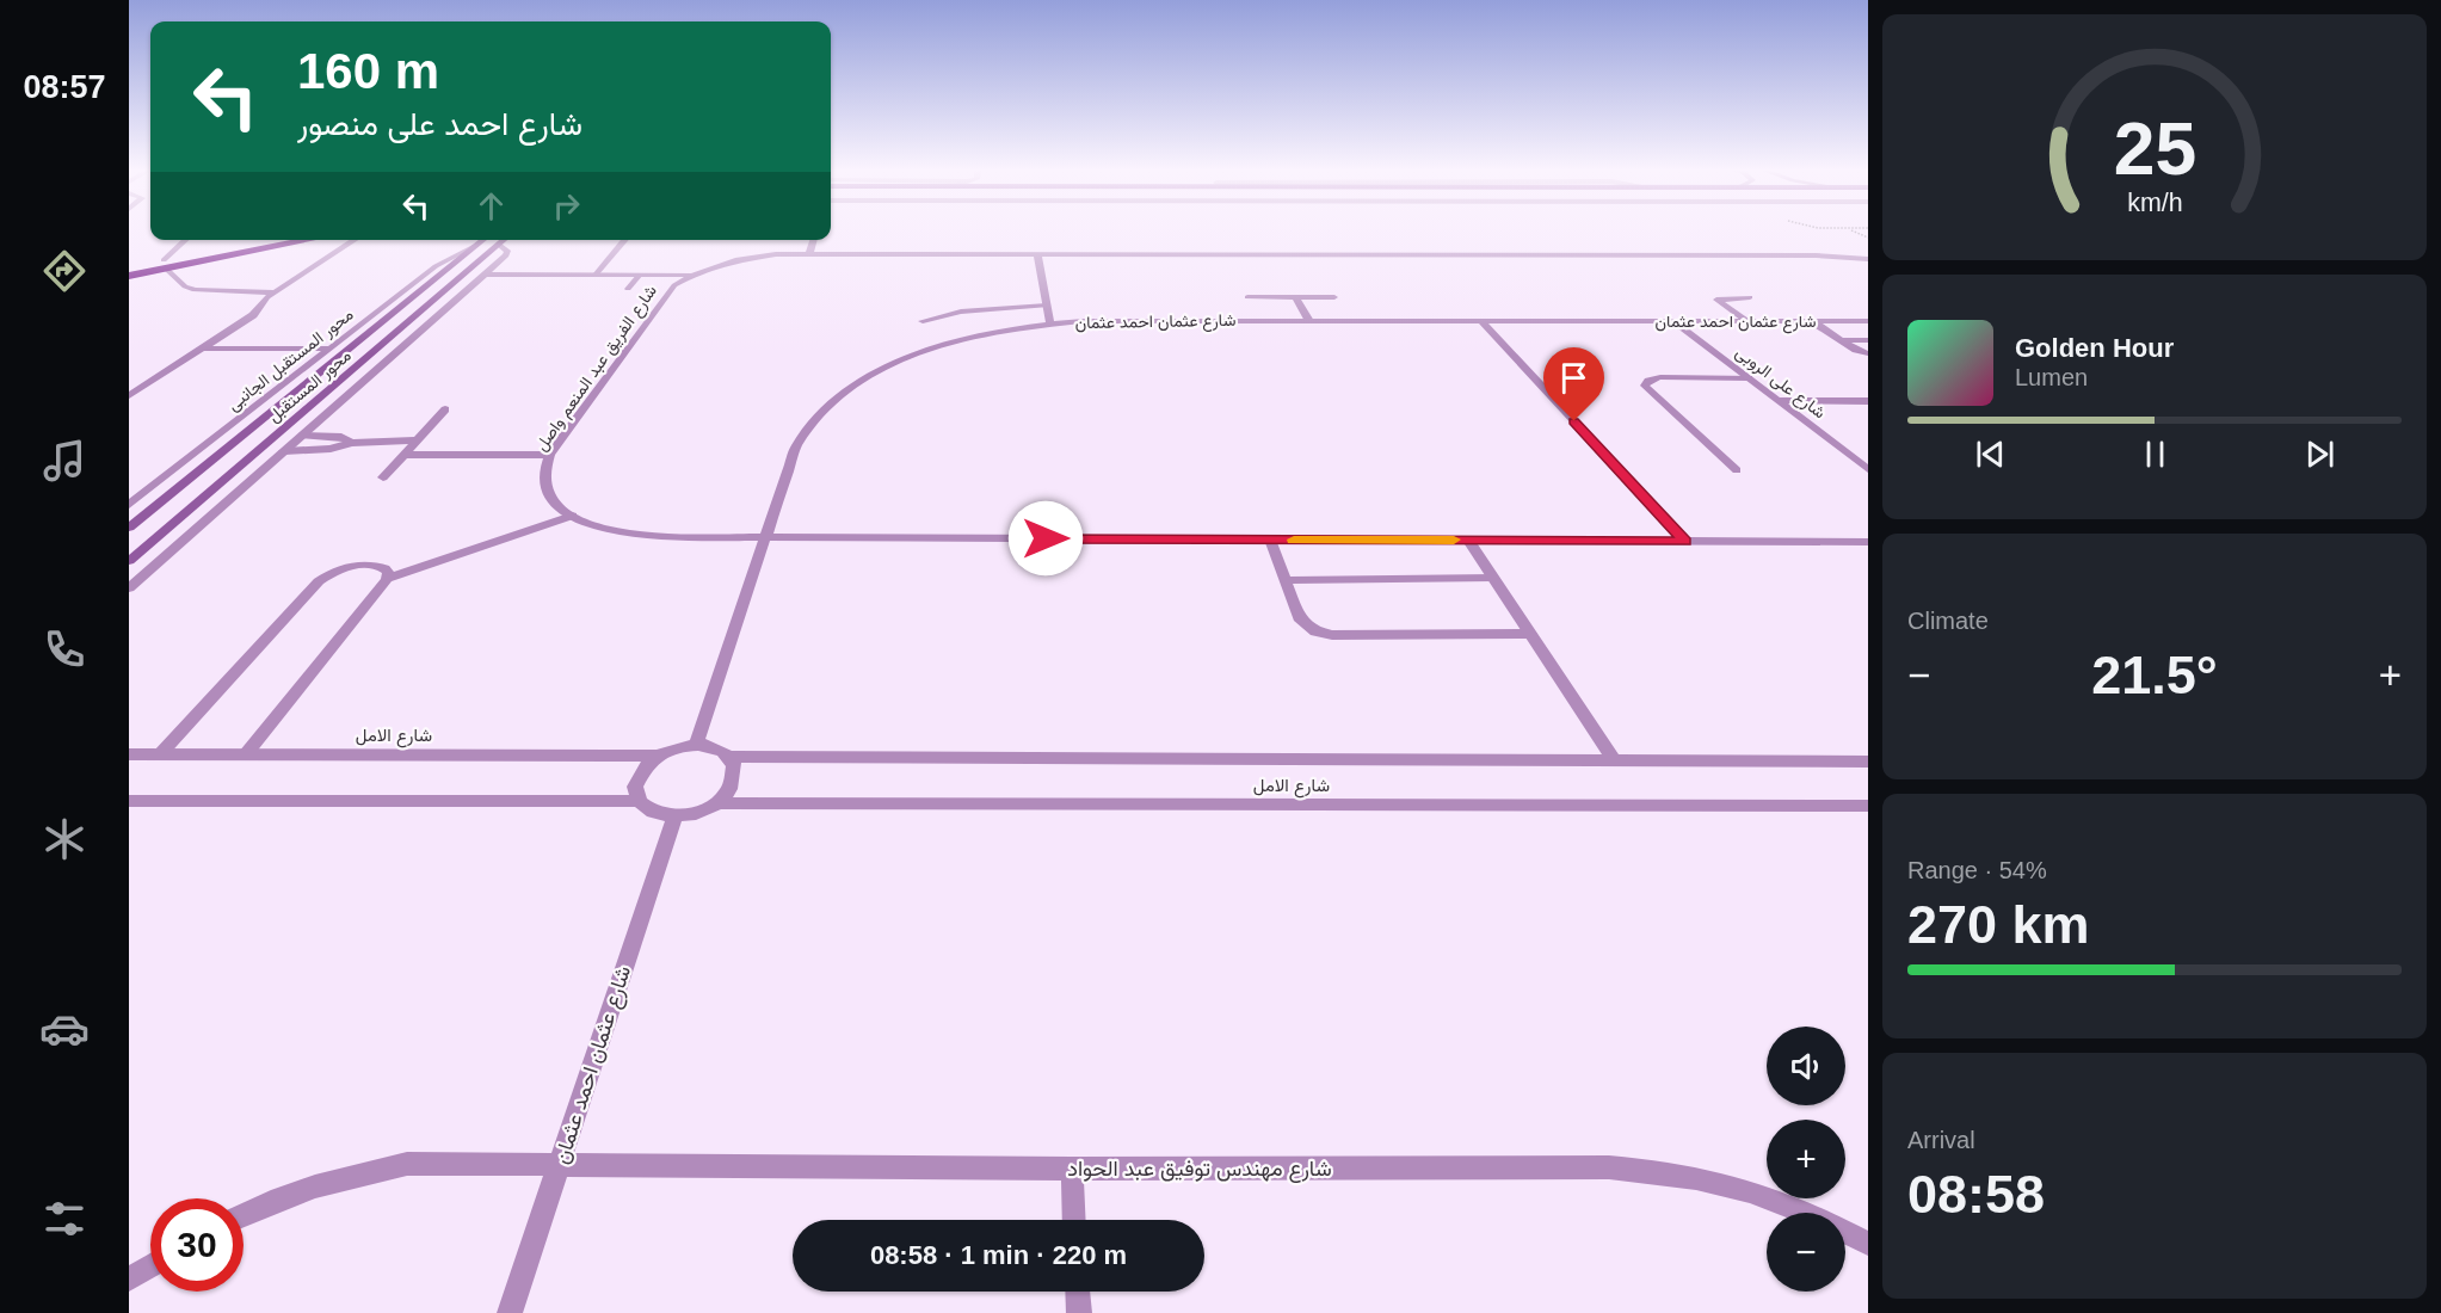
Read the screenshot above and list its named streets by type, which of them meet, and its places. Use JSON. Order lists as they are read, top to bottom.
{
  "streets": {
    "street": [
      "شارع عثمان احمد عثمان",
      "محور المستقبل الجانبى",
      "شارع الفريق عبد المنعم واصل",
      "شارع على الروبى",
      "محور المستقبل",
      "شارع الامل",
      "شارع مهندس توفيق عبد الحواد"
    ]
  },
  "crossings": [
    ["شارع عثمان احمد عثمان", "شارع الفريق عبد المنعم واصل"],
    ["شارع عثمان احمد عثمان", "شارع على الروبى"],
    ["شارع عثمان احمد عثمان", "شارع الامل"],
    ["شارع عثمان احمد عثمان", "شارع مهندس توفيق عبد الحواد"],
    ["محور المستقبل الجانبى", "محور المستقبل"]
  ],
  "page": {
    "tabs": "08:57",
    "turn": ["160 m", "شارع احمد على منصور"],
    "song": ["Golden Hour", "Lumen"],
    "tile": [
      "Climate",
      ["Range · 54%", "270 km"],
      ["Arrival", "08:58"]
    ],
    "heat": ["−", "21.5°", "+"],
    "map_buttons": ["+", "−"],
    "limit": "30",
    "trip": "08:58 · 1 min · 220 m",
    "gauge": ["25", "km/h"]
  }
}
